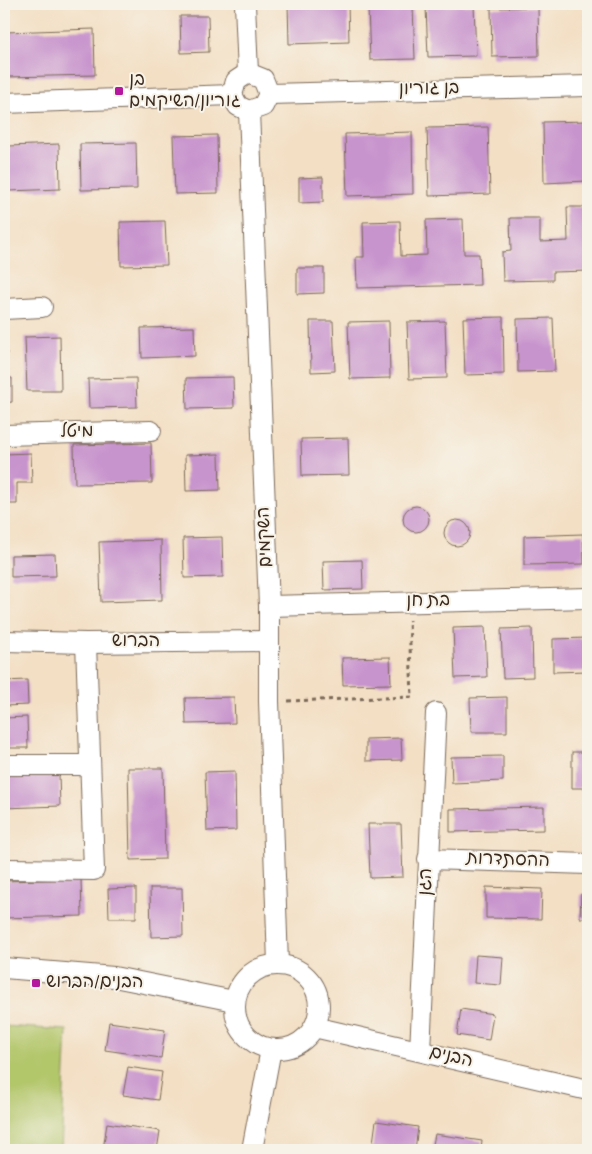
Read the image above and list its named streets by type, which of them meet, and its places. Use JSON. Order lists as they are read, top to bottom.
{
  "streets": {
    "street": [
      "בן גוריון",
      "מיטל",
      "השקמים",
      "בת חן",
      "הברוש",
      "ההסתדרות",
      "הגן",
      "הבנים"
    ]
  },
  "crossings": [
    ["בן גוריון", "השקמים"],
    ["השקמים", "בת חן"],
    ["השקמים", "הברוש"],
    ["השקמים", "הבנים"],
    ["ההסתדרות", "הגן"],
    ["הגן", "הבנים"]
  ],
  "places": {
    "transit": ["בן גוריון/השיקמים", "הבנים/הברוש"]
  }
}
